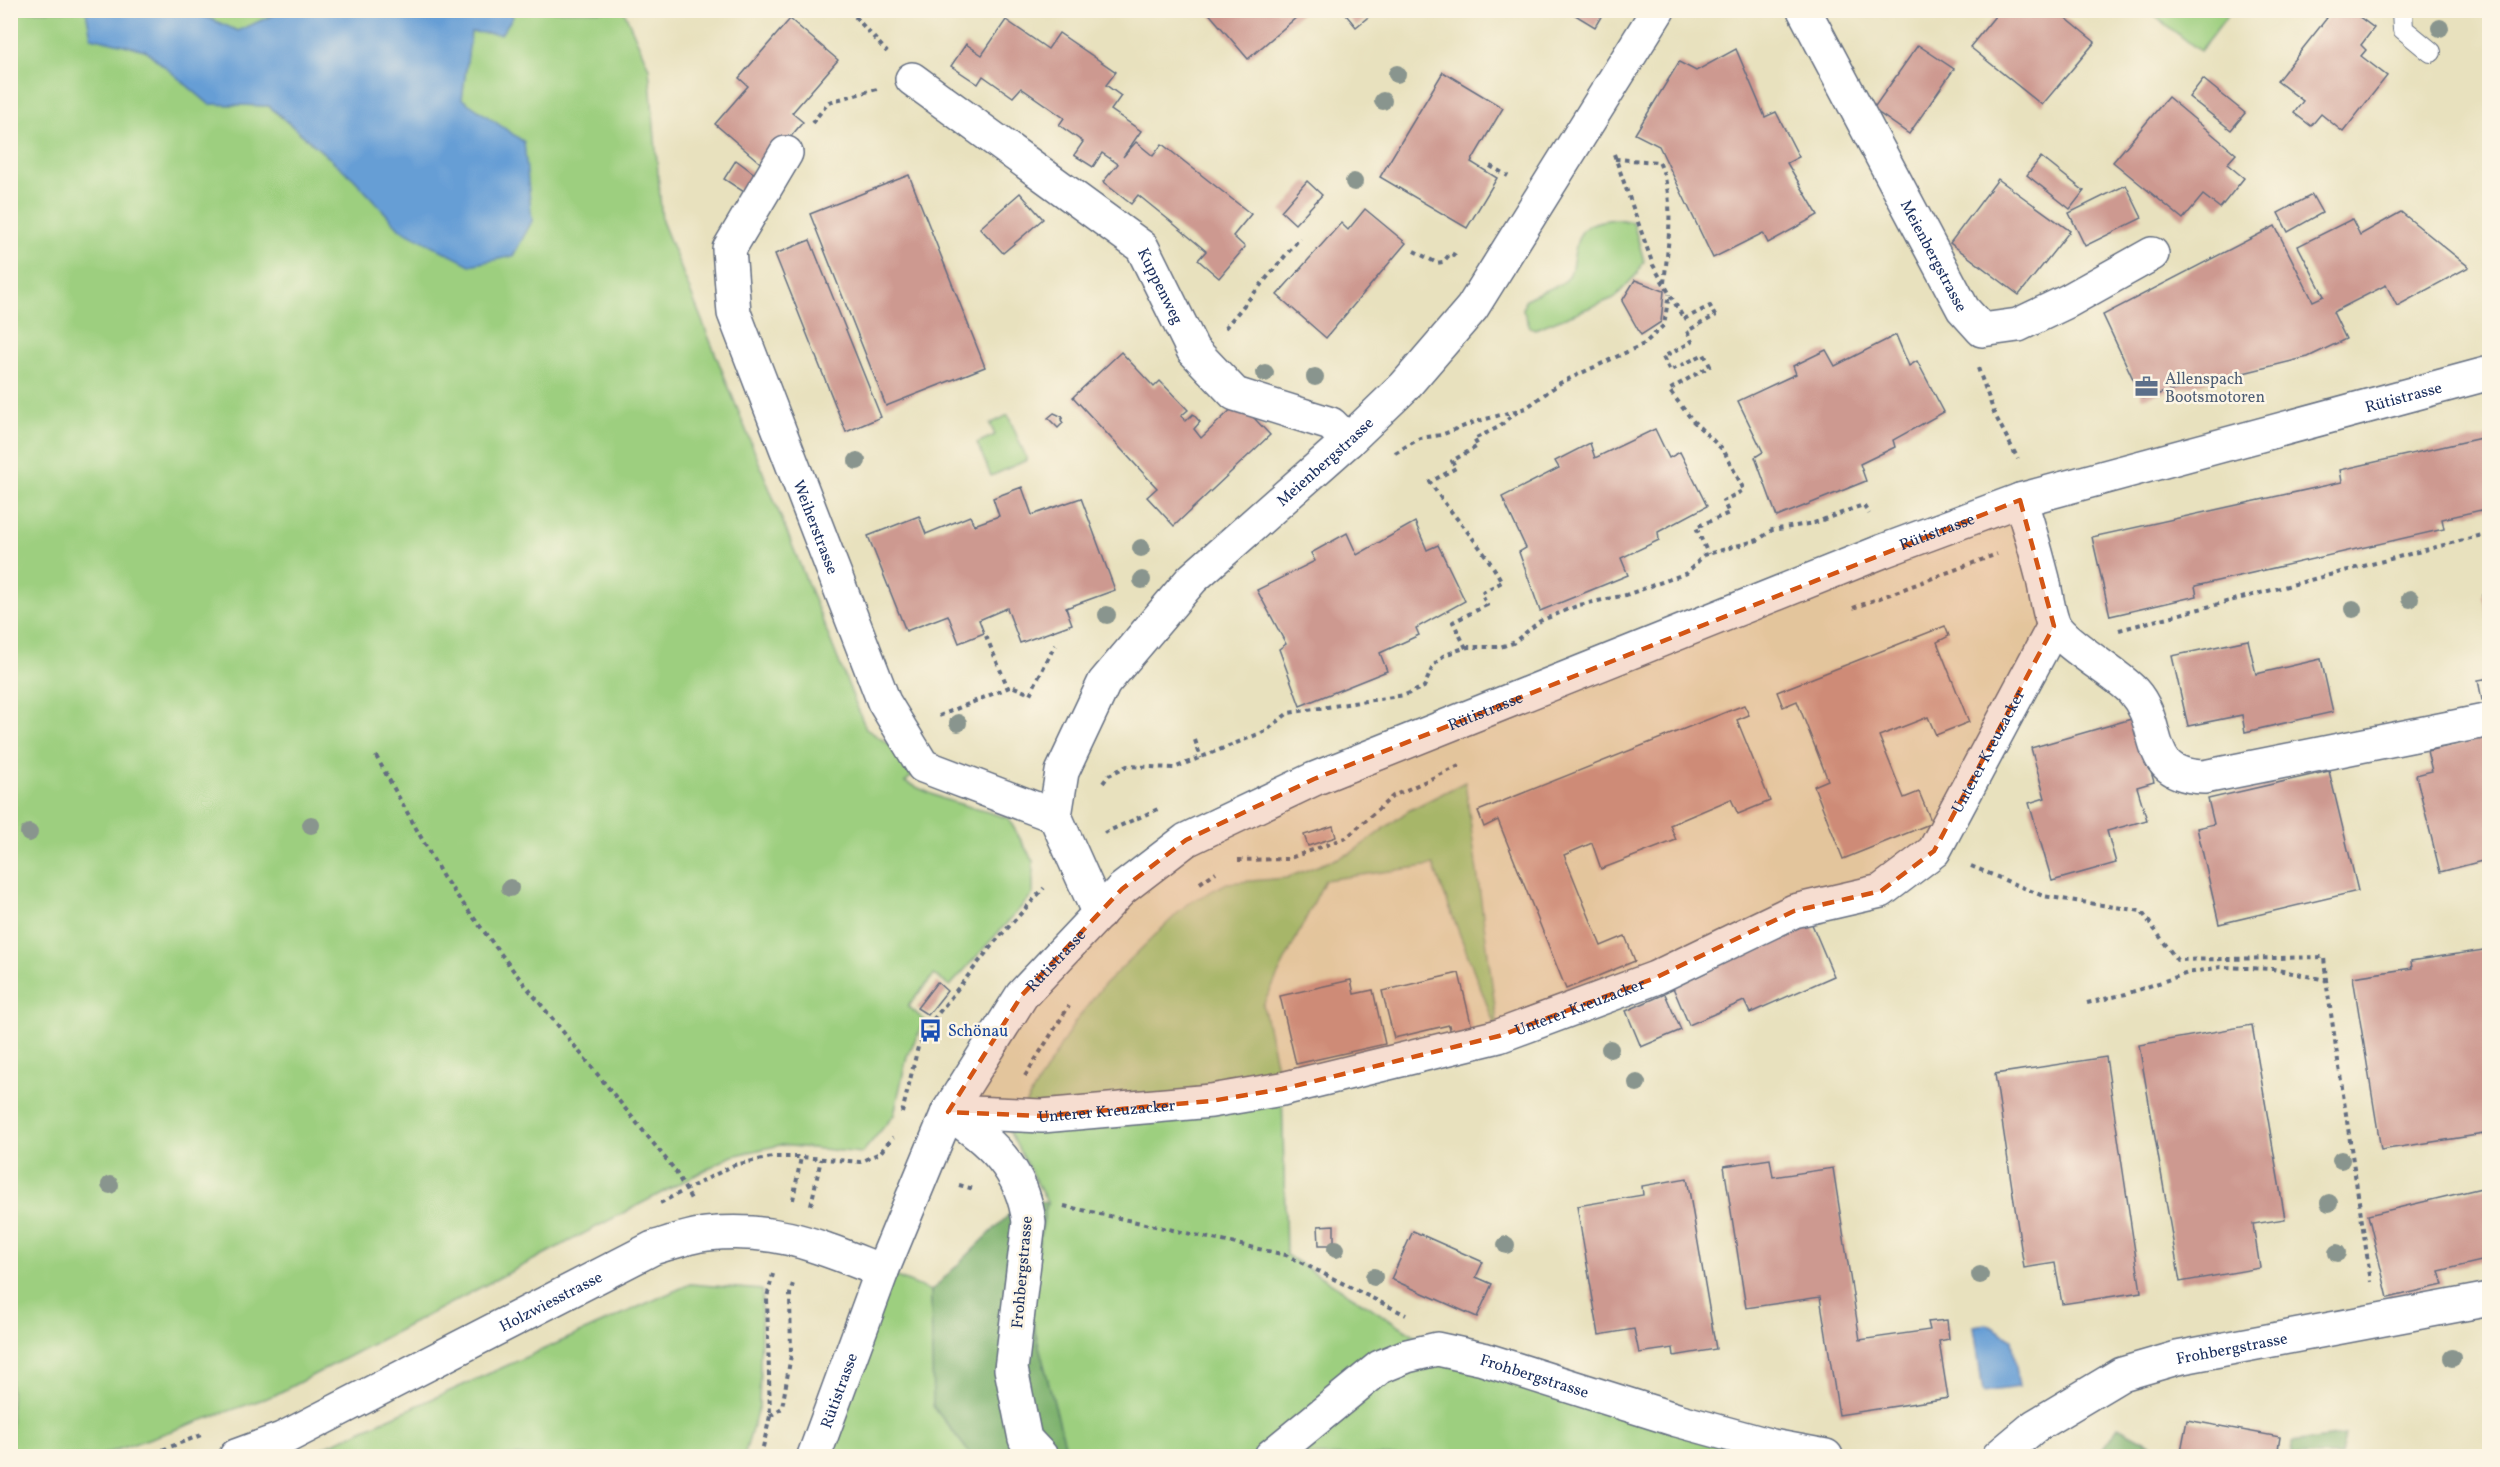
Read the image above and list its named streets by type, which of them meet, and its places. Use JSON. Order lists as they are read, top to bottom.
{
  "streets": {
    "street": [
      "Meienbergstrasse",
      "Kuppenweg",
      "Rütistrasse",
      "Weiherstrasse",
      "Unterer Kreuzacker",
      "Frohbergstrasse",
      "Holzwiesstrasse"
    ]
  },
  "crossings": [
    ["Meienbergstrasse", "Kuppenweg"],
    ["Meienbergstrasse", "Weiherstrasse"],
    ["Rütistrasse", "Frohbergstrasse"],
    ["Rütistrasse", "Holzwiesstrasse"],
    ["Unterer Kreuzacker", "Frohbergstrasse"]
  ],
  "places": {
    "office": ["Allenspach Bootsmotoren"],
    "bus stop": ["Schönau"]
  }
}
